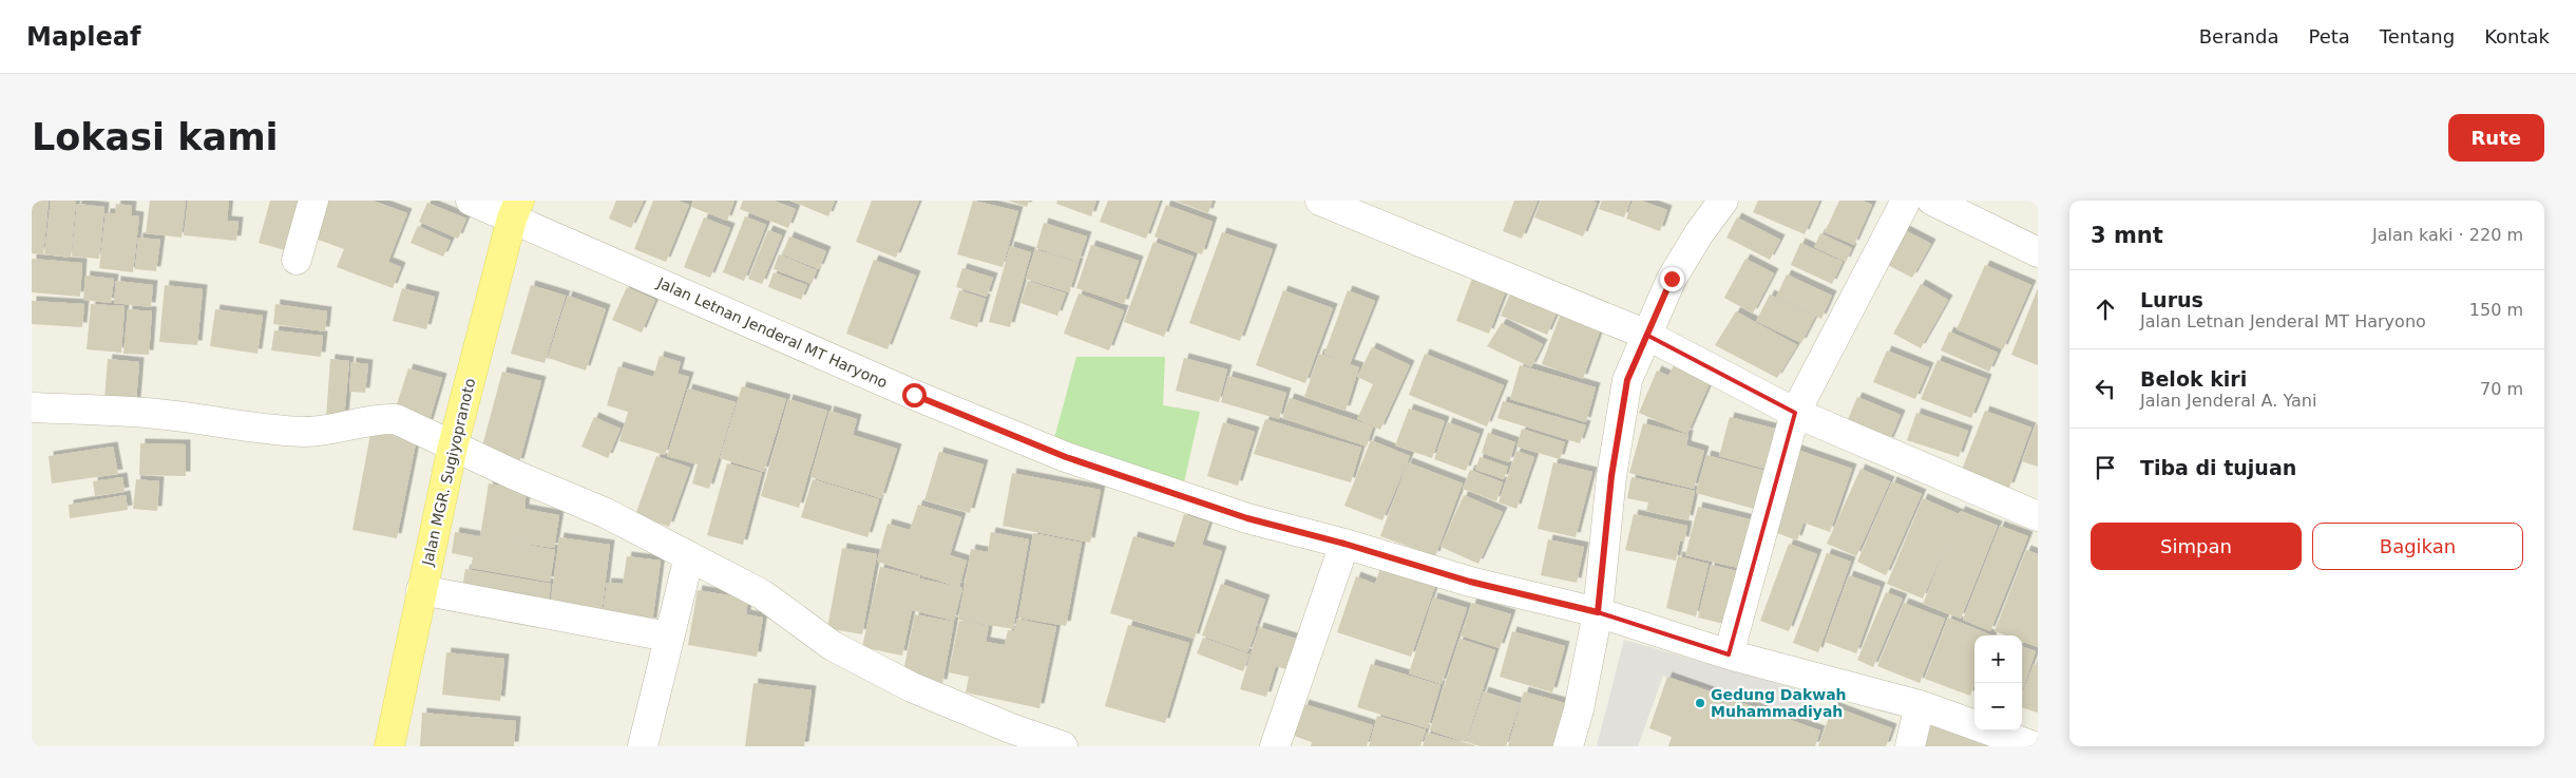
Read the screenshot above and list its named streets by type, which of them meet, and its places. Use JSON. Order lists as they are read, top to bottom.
{
  "streets": {
    "main road": ["Jalan MGR. Sugiyopranoto"],
    "street": ["Jalan Letnan Jenderal MT Haryono"]
  },
  "crossings": [
    ["Jalan Letnan Jenderal MT Haryono", "Jalan MGR. Sugiyopranoto"]
  ],
  "places": ["Gedung Dakwah Muhammadiyah"],
  "page": {
    "header": "Mapleaf",
    "nav": [
      "Beranda",
      "Peta",
      "Tentang",
      "Kontak"
    ],
    "buttons": [
      "Rute",
      ["Simpan", "Bagikan"]
    ],
    "title": "Lokasi kami",
    "heading": ["3 mnt", "Jalan kaki · 220 m"],
    "list": [
      ["Lurus", "Jalan Letnan Jenderal MT Haryono", "150 m"],
      ["Belok kiri", "Jalan Jenderal A. Yani", "70 m"],
      "Tiba di tujuan"
    ],
    "map_buttons": ["+", "−"]
  }
}
